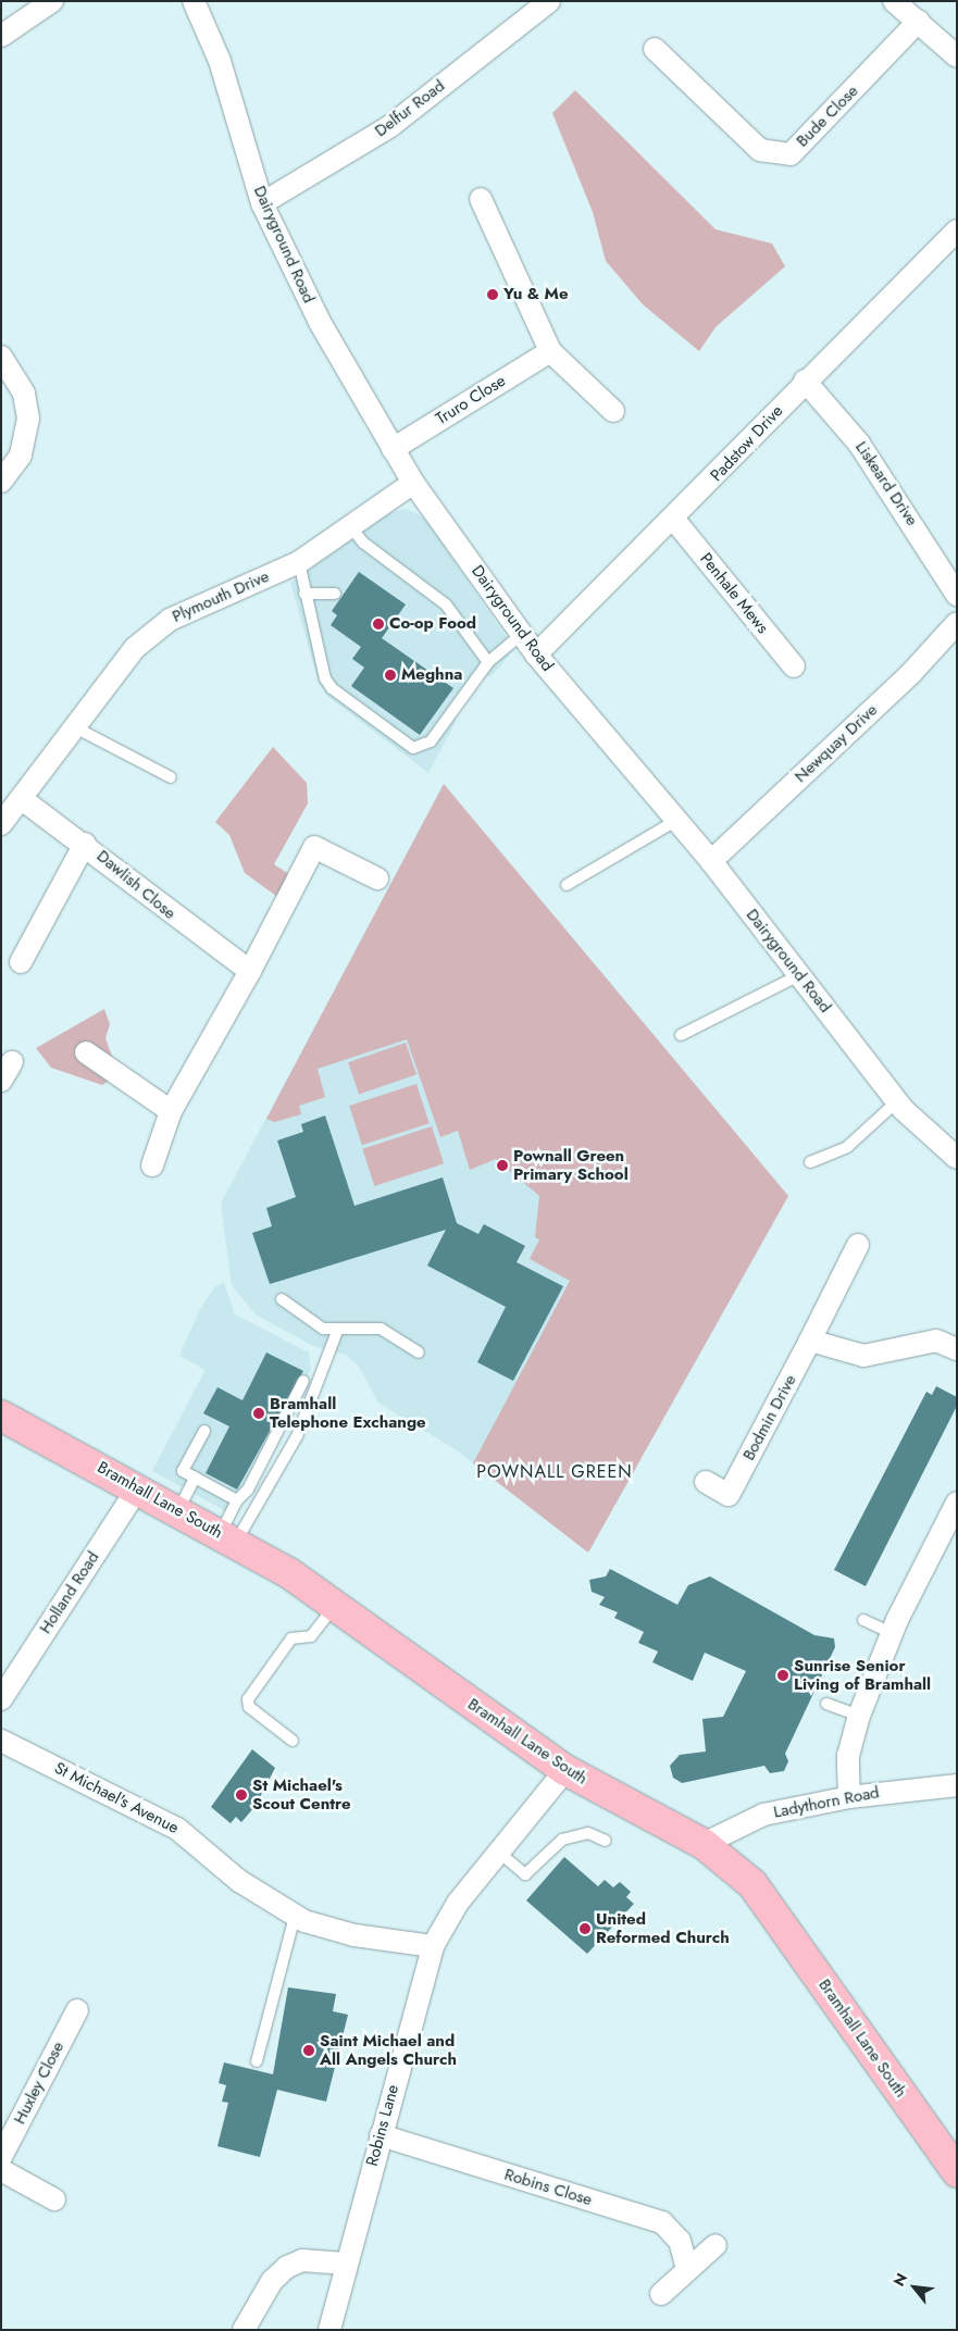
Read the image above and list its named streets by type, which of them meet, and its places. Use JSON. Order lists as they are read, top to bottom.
{
  "streets": {
    "main road": ["Bramhall Lane South"],
    "street": [
      "Delfur Road",
      "Bude Close",
      "Dairyground Road",
      "Truro Close",
      "Padstow Drive",
      "Liskeard Drive",
      "Penhale Mews",
      "Plymouth Drive",
      "Newquay Drive",
      "Dawlish Close",
      "Bodmin Drive",
      "Holland Road",
      "St Michael's Avenue",
      "Ladythorn Road",
      "Huxley Close",
      "Robins Lane",
      "Robins Close"
    ]
  },
  "crossings": [
    ["Delfur Road", "Dairyground Road"],
    ["Dairyground Road", "Truro Close"],
    ["Dairyground Road", "Padstow Drive"],
    ["Dairyground Road", "Plymouth Drive"],
    ["Dairyground Road", "Newquay Drive"],
    ["Padstow Drive", "Liskeard Drive"],
    ["Padstow Drive", "Penhale Mews"],
    ["Plymouth Drive", "Dawlish Close"],
    ["Bramhall Lane South", "Holland Road"],
    ["Bramhall Lane South", "Ladythorn Road"],
    ["Bramhall Lane South", "Robins Lane"],
    ["St Michael's Avenue", "Robins Lane"],
    ["Robins Lane", "Robins Close"]
  ],
  "districts": ["POWNALL GREEN"],
  "places": [
    "Yu & Me",
    "Co-op Food",
    "Meghna",
    "Pownall Green Primary School",
    "Bramhall Telephone Exchange",
    "Sunrise Senior Living of Bramhall",
    "St Michael's Scout Centre",
    "United Reformed Church",
    "Saint Michael and All Angels Church"
  ],
  "north": "top left"
}
